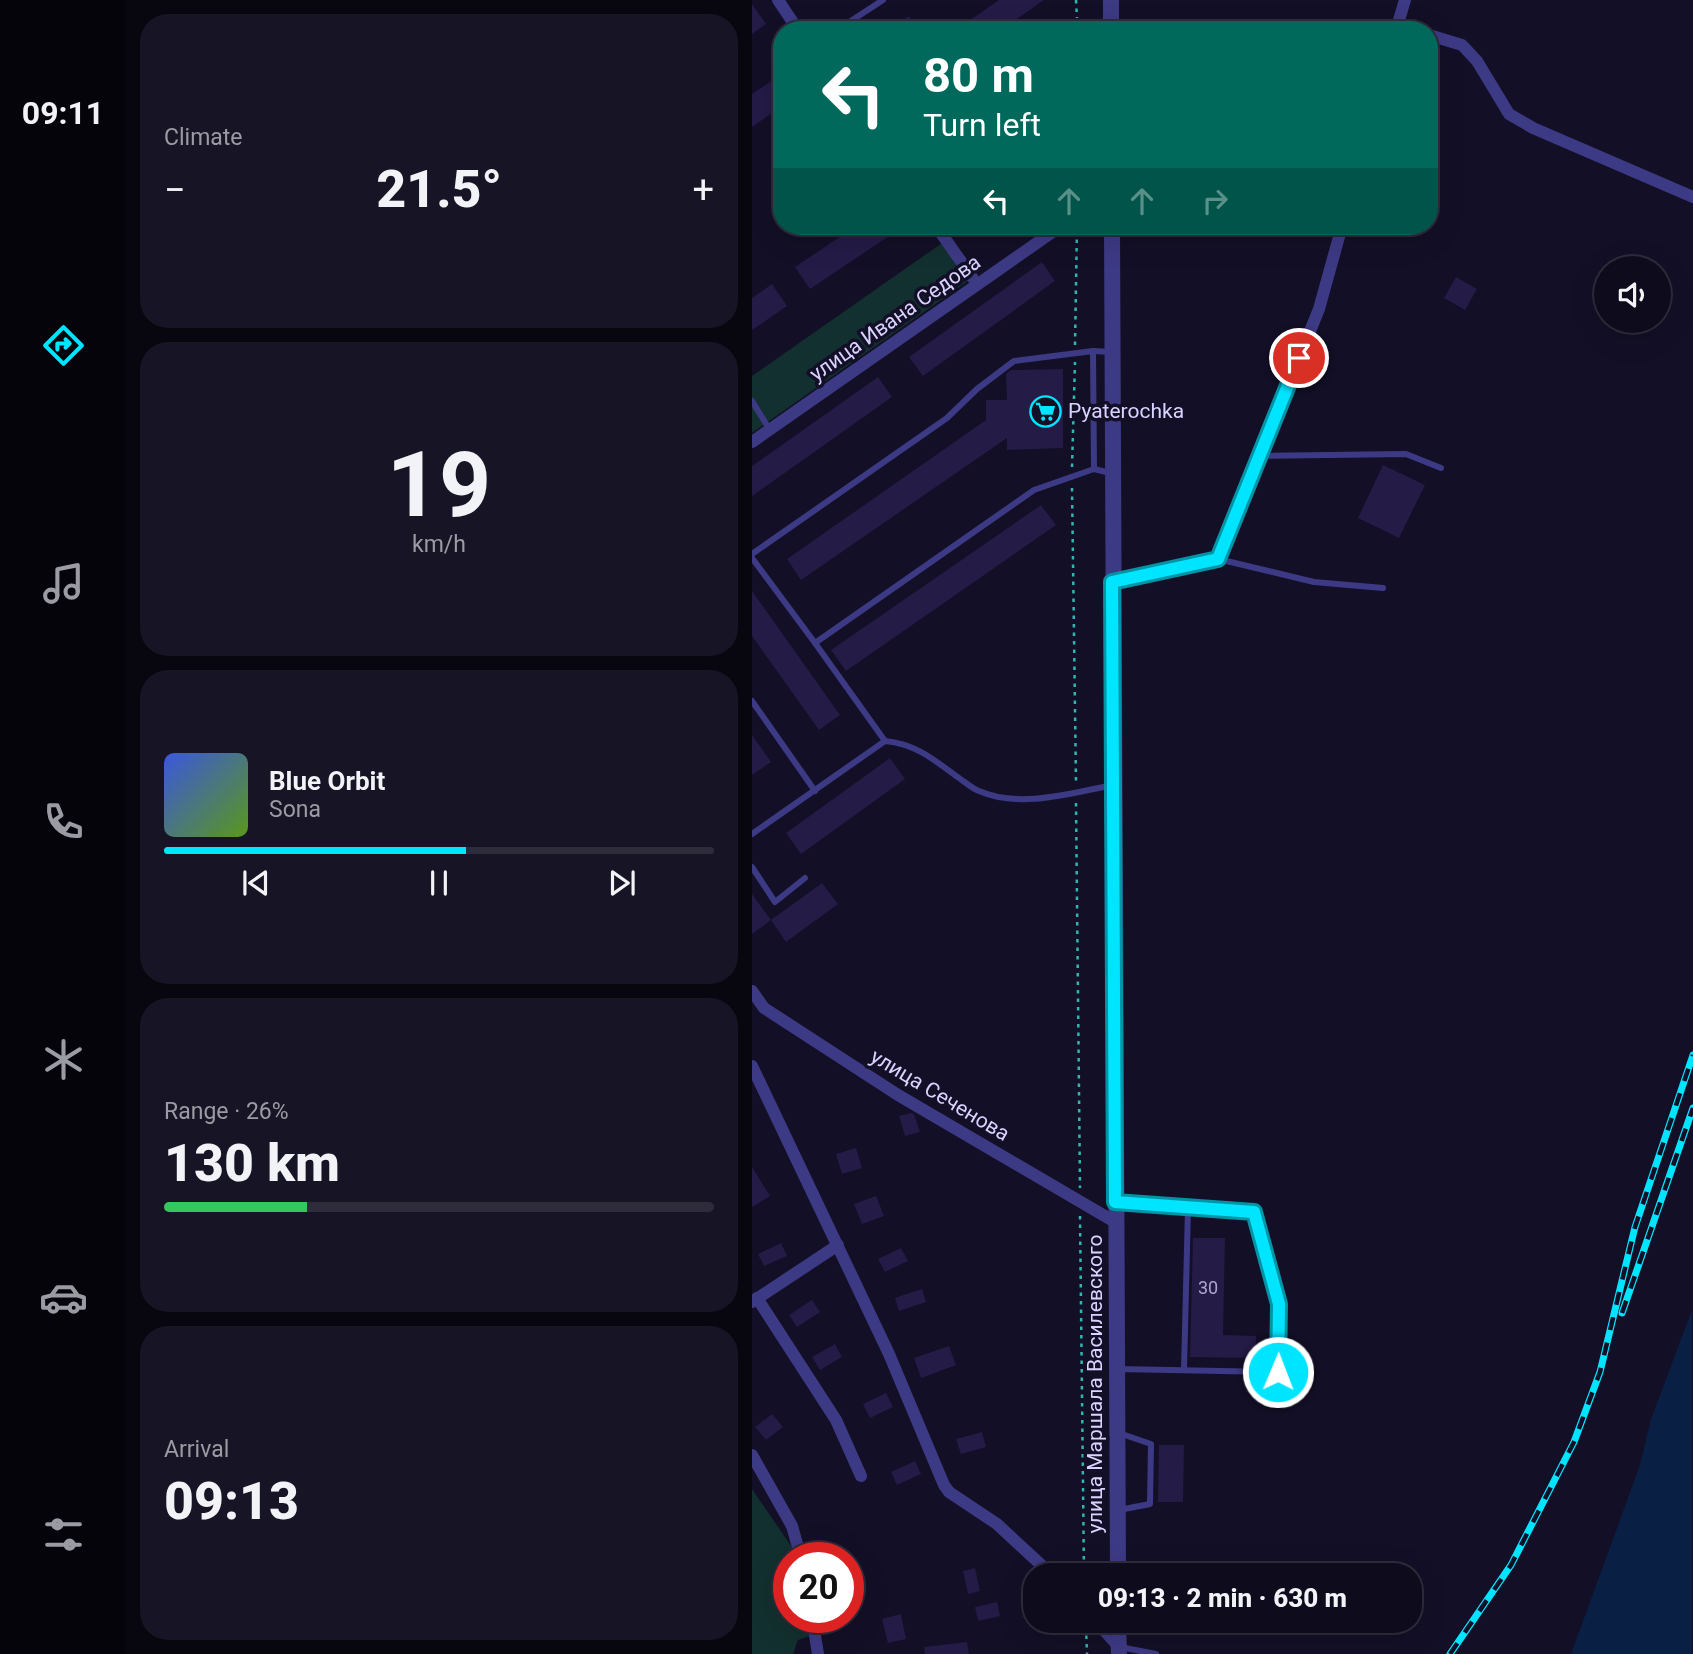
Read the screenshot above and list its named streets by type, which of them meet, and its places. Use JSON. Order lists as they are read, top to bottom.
{
  "streets": {
    "street": ["улица Ивана Седова", "улица Сеченова", "улица Маршала Василевского"]
  },
  "crossings": [
    ["улица Сеченова", "улица Маршала Василевского"]
  ],
  "places": {
    "supermarket": ["Pyaterochka"]
  },
  "house_numbers": ["30"],
  "page": {
    "tabs": "09:11",
    "tile": [
      "Climate",
      ["19", "km/h"],
      ["Range · 26%", "130 km"],
      ["Arrival", "09:13"]
    ],
    "turn": ["80 m", "Turn left"],
    "heat": ["−", "21.5°", "+"],
    "song": ["Blue Orbit", "Sona"],
    "limit": "20",
    "trip": "09:13 · 2 min · 630 m"
  }
}
